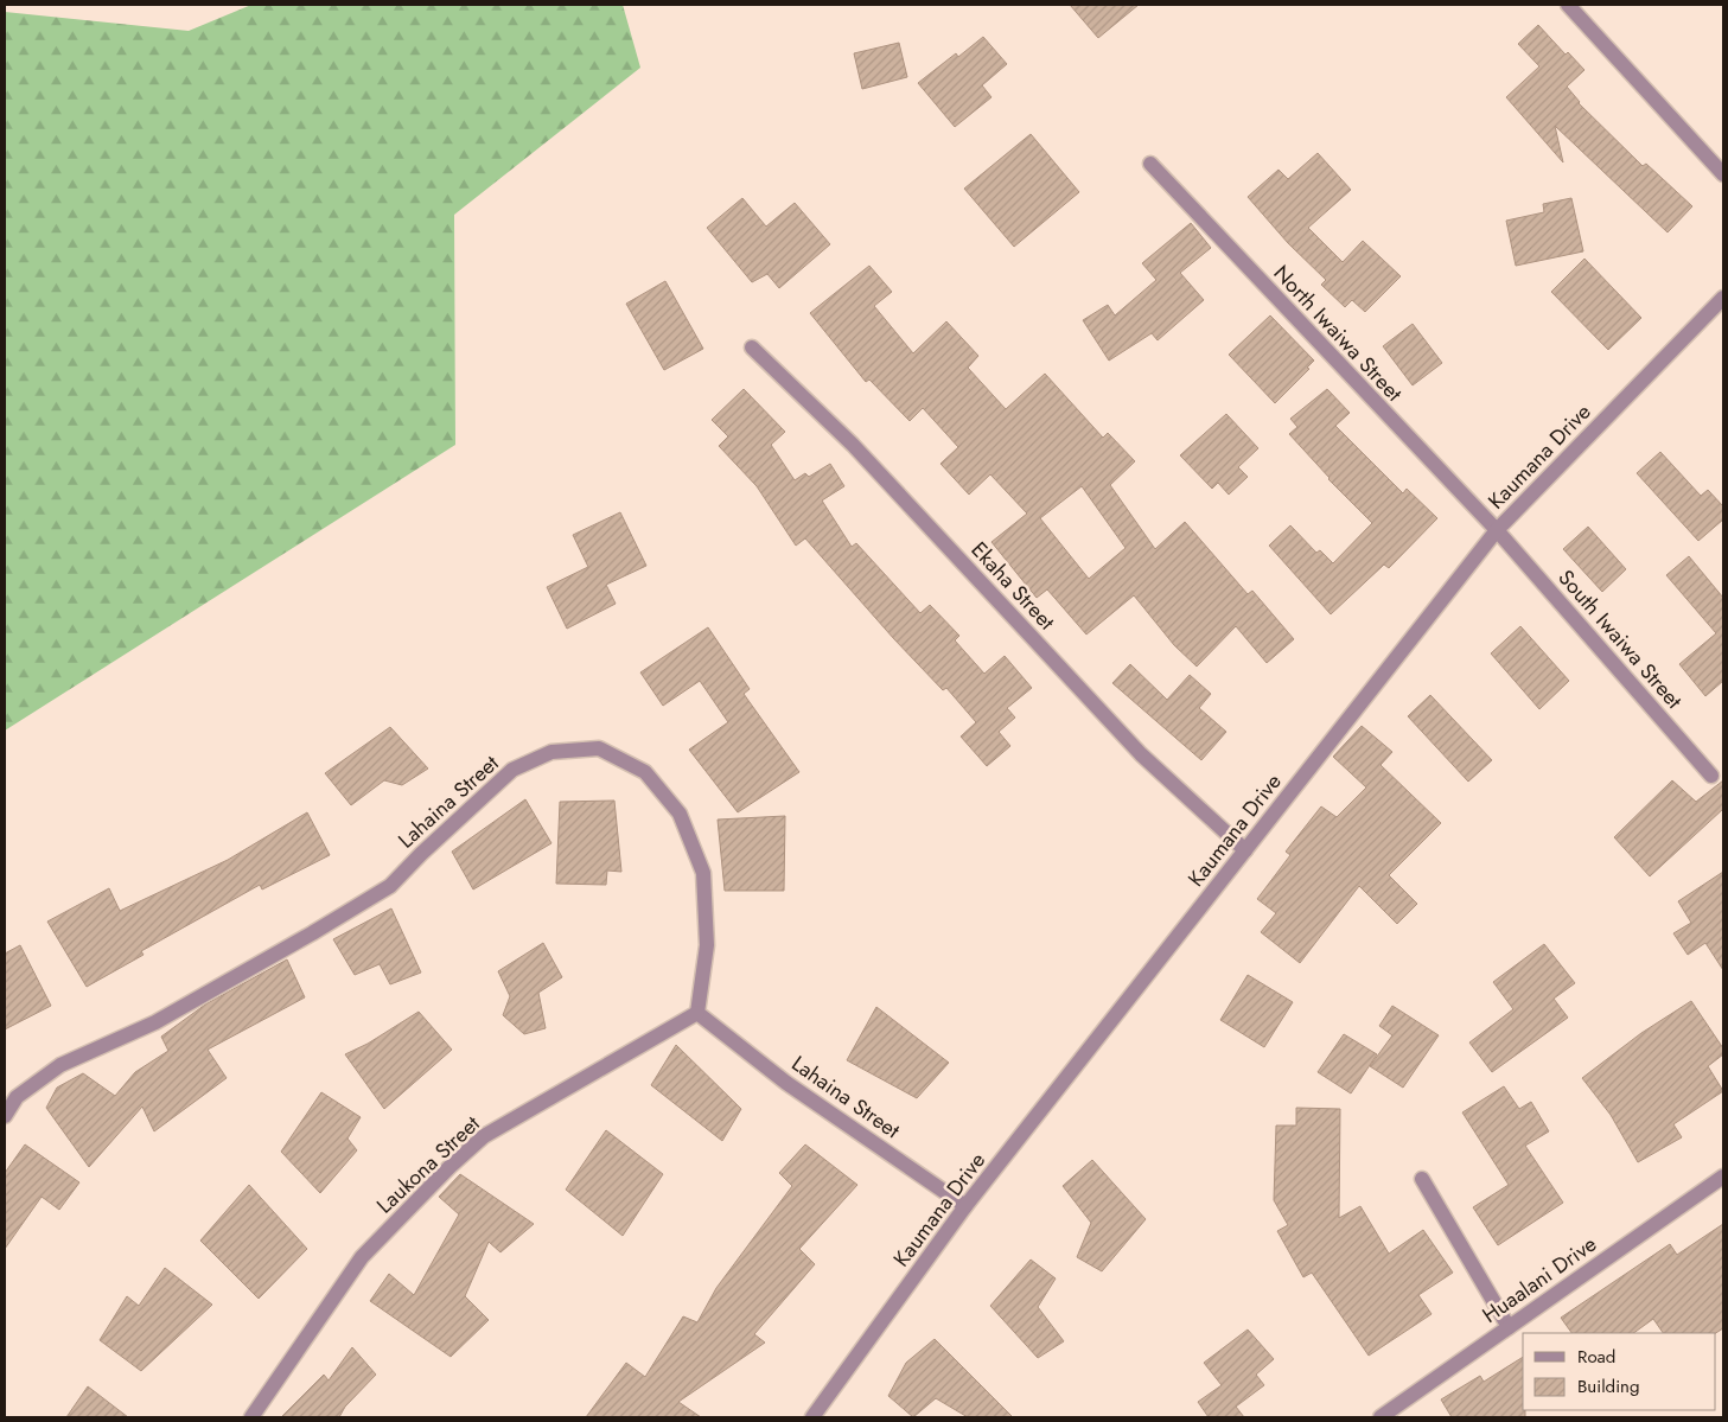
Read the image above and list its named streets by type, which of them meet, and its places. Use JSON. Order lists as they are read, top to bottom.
{
  "streets": {
    "street": [
      "North Iwaiwa Street",
      "Kaumana Drive",
      "Ekaha Street",
      "South Iwaiwa Street",
      "Lahaina Street",
      "Laukona Street",
      "Huaalani Drive"
    ]
  },
  "crossings": [
    ["North Iwaiwa Street", "Kaumana Drive"],
    ["North Iwaiwa Street", "South Iwaiwa Street"],
    ["Kaumana Drive", "Ekaha Street"],
    ["Kaumana Drive", "South Iwaiwa Street"],
    ["Kaumana Drive", "Lahaina Street"],
    ["Lahaina Street", "Laukona Street"]
  ],
  "legend": ["Road", "Building"]
}
